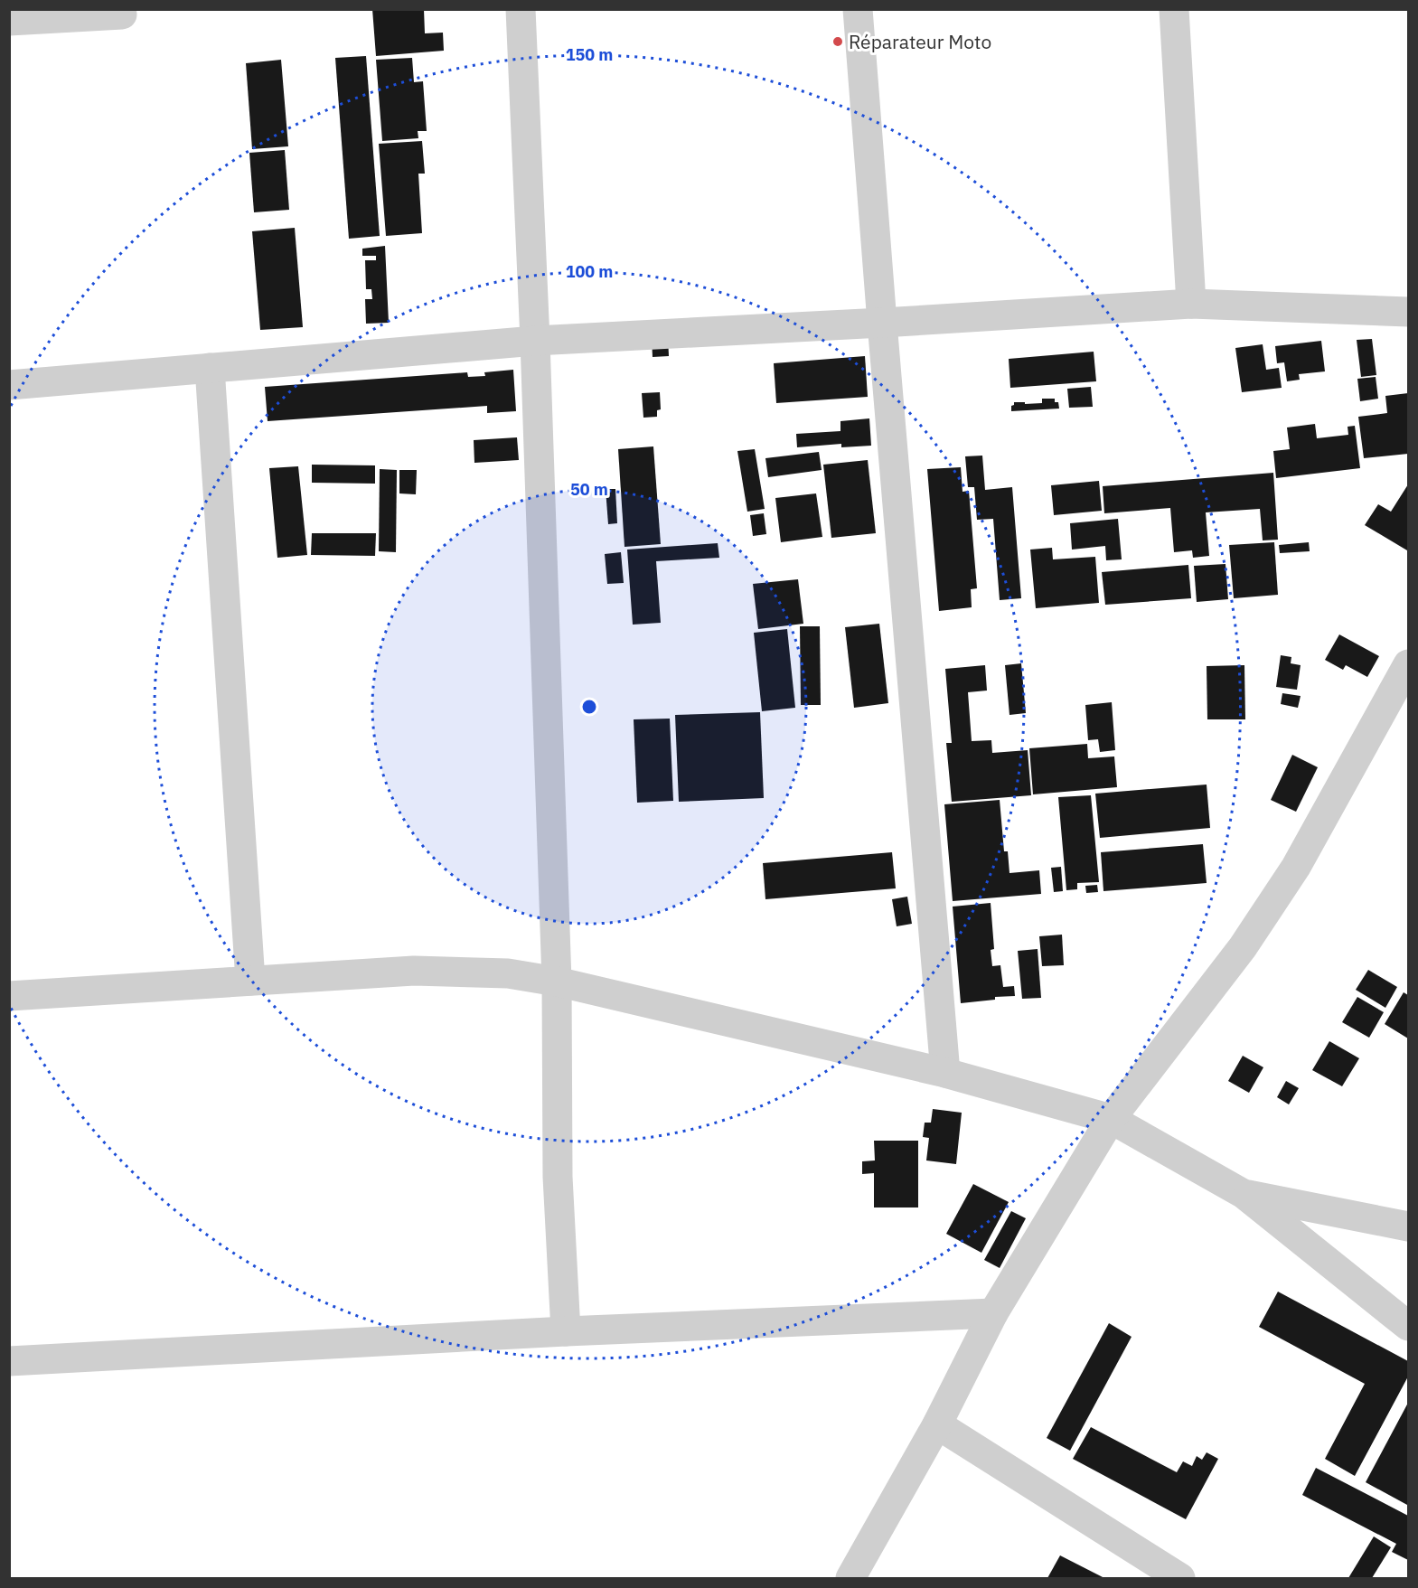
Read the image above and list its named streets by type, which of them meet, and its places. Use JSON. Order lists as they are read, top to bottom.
{
  "places": ["Réparateur Moto"],
  "rings": ["150 m", "100 m", "50 m"]
}
